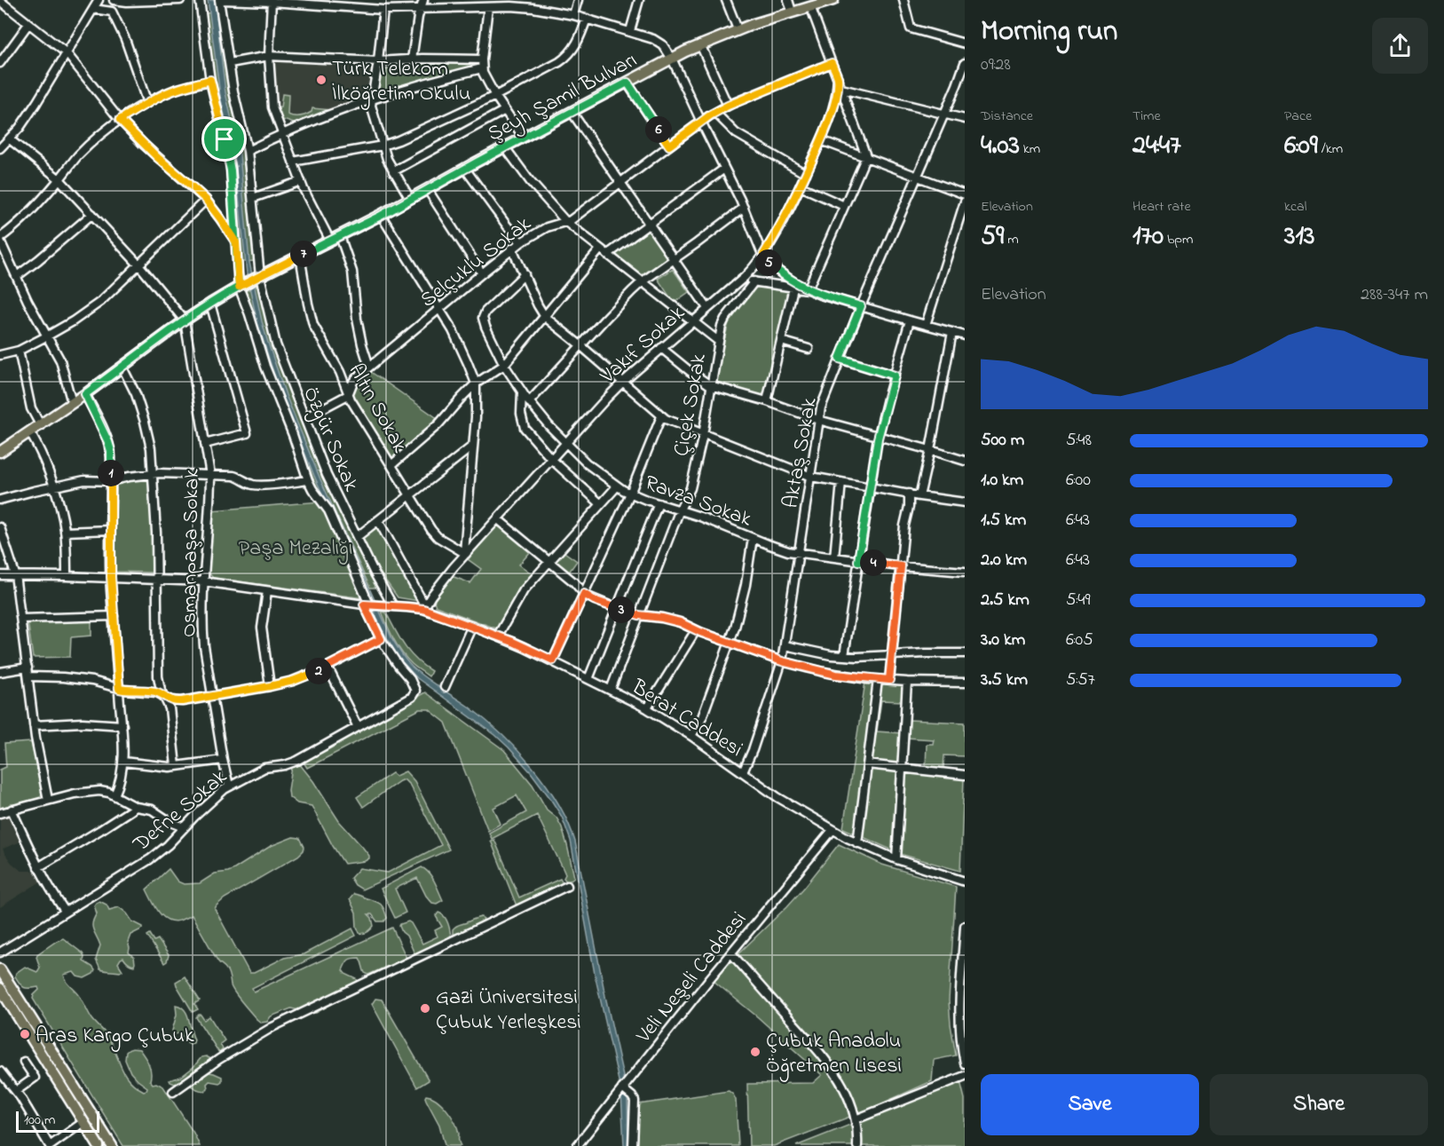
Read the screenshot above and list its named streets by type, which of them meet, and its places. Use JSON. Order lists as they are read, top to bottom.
{
  "streets": {
    "main road": ["Şeyh Şamil Bulvarı"],
    "street": [
      "Selçuklu Sokak",
      "Vakıf Sokak",
      "Çiçek Sokak",
      "Altın Sokak",
      "Özgür Sokak",
      "Aktaş Sokak",
      "Ravza Sokak",
      "Osmanpaşa Sokak",
      "Berat Caddesi",
      "Defne Sokak",
      "Veli Neşeli Caddesi"
    ]
  },
  "crossings": [
    ["Şeyh Şamil Bulvarı", "Altın Sokak"],
    ["Şeyh Şamil Bulvarı", "Özgür Sokak"],
    ["Selçuklu Sokak", "Altın Sokak"],
    ["Selçuklu Sokak", "Özgür Sokak"],
    ["Vakıf Sokak", "Altın Sokak"],
    ["Vakıf Sokak", "Ravza Sokak"],
    ["Vakıf Sokak", "Berat Caddesi"],
    ["Çiçek Sokak", "Ravza Sokak"],
    ["Çiçek Sokak", "Berat Caddesi"],
    ["Özgür Sokak", "Berat Caddesi"],
    ["Aktaş Sokak", "Ravza Sokak"],
    ["Aktaş Sokak", "Berat Caddesi"],
    ["Osmanpaşa Sokak", "Defne Sokak"],
    ["Berat Caddesi", "Veli Neşeli Caddesi"]
  ],
  "parks": ["Paşa Mezalığı"],
  "places": [
    "Türk Telekom İlköğretim Okulu",
    "Gazi Üniversitesi Çubuk Yerleşkesi",
    "Aras Kargo Çubuk",
    "Çubuk Anadolu Öğretmen Lisesi"
  ],
  "scale_bar": "100 m",
  "page": {
    "heading": ["Morning run", "09:28"],
    "stats": [
      ["Distance", "4.03 km"],
      ["Time", "24:47"],
      ["Pace", "6:09 /km"],
      ["Elevation", "59 m"],
      ["Heart rate", "170 bpm"],
      ["kcal", "313"]
    ],
    "pins": [
      "6",
      "7",
      "5",
      "1",
      "4",
      "3",
      "2"
    ],
    "chart": ["Elevation", "288–347 m"],
    "list": [
      {
        "name": "500 m",
        "note": "5:48"
      },
      {
        "name": "1.0 km",
        "note": "6:00"
      },
      {
        "name": "1.5 km",
        "note": "6:43"
      },
      {
        "name": "2.0 km",
        "note": "6:43"
      },
      {
        "name": "2.5 km",
        "note": "5:49"
      },
      {
        "name": "3.0 km",
        "note": "6:05"
      },
      {
        "name": "3.5 km",
        "note": "5:57"
      }
    ],
    "buttons": ["Save", "Share"],
    "scale": "100 m"
  }
}
